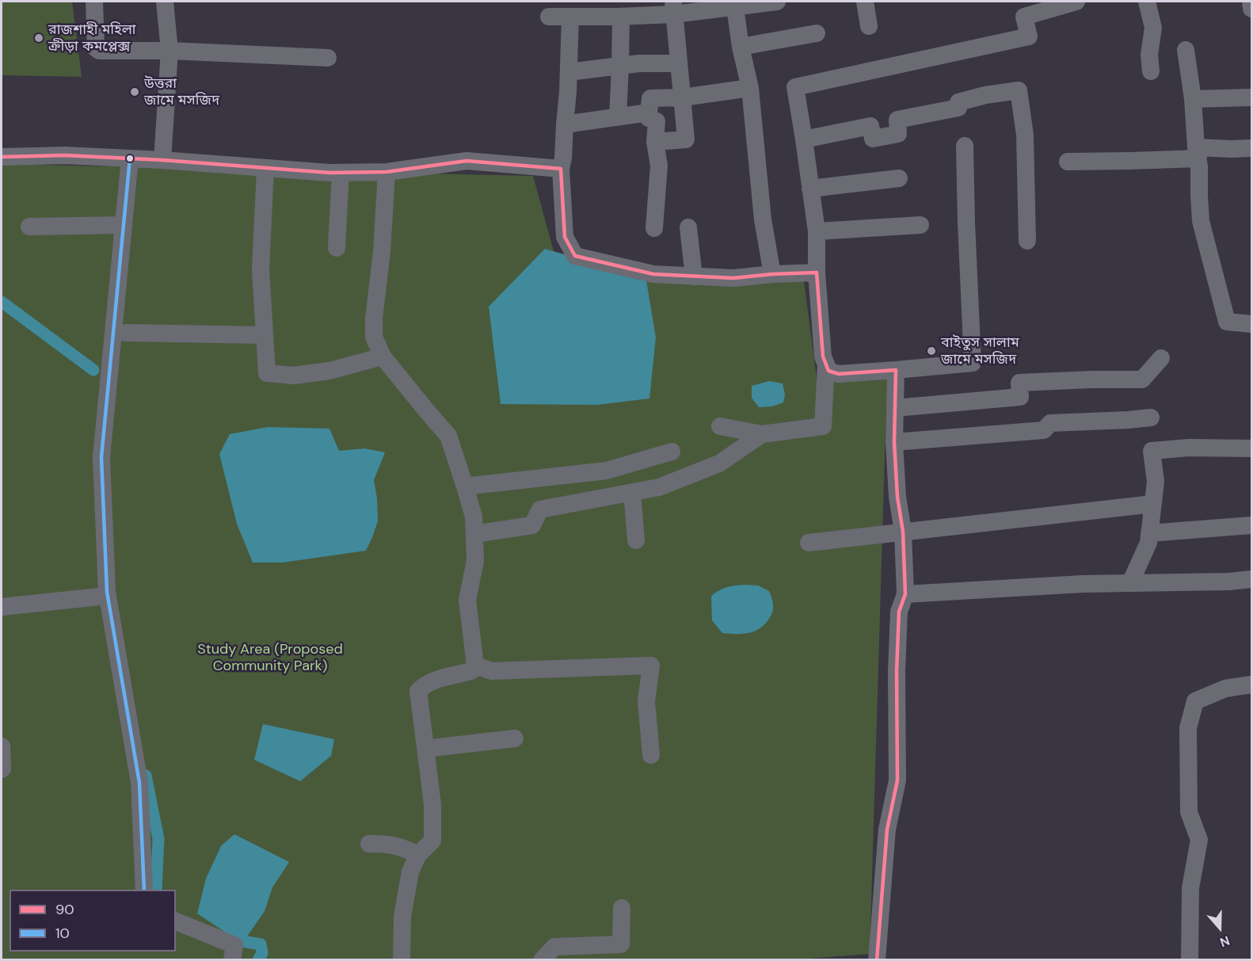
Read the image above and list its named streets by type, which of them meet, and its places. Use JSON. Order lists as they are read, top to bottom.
{
  "parks": ["Study Area (Proposed Community Park)"],
  "places": ["রাজশাহী মহিলা ক্রীড়া কমপ্লেক্স", "উত্তরা জামে মসজিদ", "বাইতুস সালাম জামে মসজিদ"],
  "lines": ["transit line 90", "transit line 10"],
  "legend": ["90", "10"],
  "north": "bottom"
}
